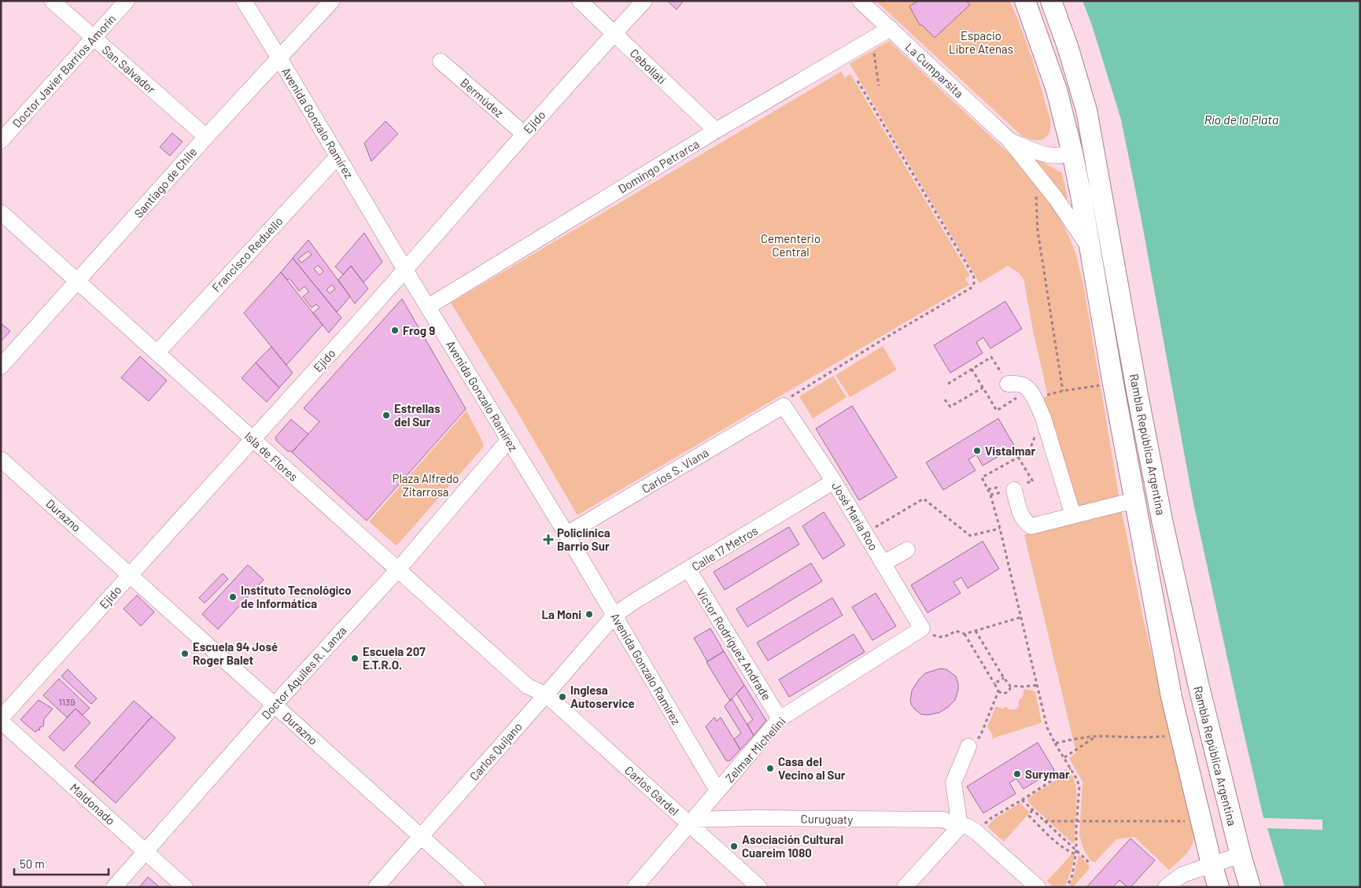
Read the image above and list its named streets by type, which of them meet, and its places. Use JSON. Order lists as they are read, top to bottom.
{
  "streets": {
    "main road": ["Rambla República Argentina"],
    "street": [
      "Cebollatí",
      "San Salvador",
      "La Cumparsita",
      "Doctor Javier Barrios Amorín",
      "Bermúdez",
      "Ejido",
      "Avenida Gonzalo Ramírez",
      "Domingo Petrarca",
      "Santiago de Chile",
      "Francisco Reduello",
      "Isla de Flores",
      "Carlos S. Viana",
      "Durazno",
      "José María Roo",
      "Calle 17 Metros",
      "Víctor Rodríguez Andrade",
      "Doctor Aquiles R. Lanza",
      "Zelmar Michelini",
      "Carlos Quijano",
      "Carlos Gardel",
      "Maldonado",
      "Curuguaty"
    ]
  },
  "crossings": [
    ["Cebollatí", "Ejido"],
    ["Cebollatí", "Domingo Petrarca"],
    ["San Salvador", "Doctor Javier Barrios Amorín"],
    ["San Salvador", "Santiago de Chile"],
    ["La Cumparsita", "Domingo Petrarca"],
    ["La Cumparsita", "Rambla República Argentina"],
    ["Bermúdez", "Ejido"],
    ["Ejido", "Avenida Gonzalo Ramírez"],
    ["Ejido", "Isla de Flores"],
    ["Ejido", "Durazno"],
    ["Avenida Gonzalo Ramírez", "Domingo Petrarca"],
    ["Avenida Gonzalo Ramírez", "Santiago de Chile"],
    ["Avenida Gonzalo Ramírez", "Francisco Reduello"],
    ["Avenida Gonzalo Ramírez", "Carlos S. Viana"],
    ["Avenida Gonzalo Ramírez", "Calle 17 Metros"],
    ["Avenida Gonzalo Ramírez", "Doctor Aquiles R. Lanza"],
    ["Avenida Gonzalo Ramírez", "Zelmar Michelini"],
    ["Avenida Gonzalo Ramírez", "Carlos Quijano"],
    ["Santiago de Chile", "Isla de Flores"],
    ["Francisco Reduello", "Isla de Flores"],
    ["Isla de Flores", "Doctor Aquiles R. Lanza"],
    ["Isla de Flores", "Carlos Quijano"],
    ["Isla de Flores", "Carlos Gardel"],
    ["Carlos S. Viana", "José María Roo"],
    ["Durazno", "Doctor Aquiles R. Lanza"],
    ["Durazno", "Carlos Quijano"],
    ["José María Roo", "Calle 17 Metros"],
    ["José María Roo", "Zelmar Michelini"],
    ["Calle 17 Metros", "Víctor Rodríguez Andrade"],
    ["Calle 17 Metros", "Carlos Quijano"],
    ["Víctor Rodríguez Andrade", "Zelmar Michelini"],
    ["Doctor Aquiles R. Lanza", "Maldonado"],
    ["Zelmar Michelini", "Carlos Gardel"],
    ["Zelmar Michelini", "Curuguaty"],
    ["Carlos Quijano", "Carlos Gardel"],
    ["Carlos Gardel", "Curuguaty"]
  ],
  "water": ["Río de la Plata"],
  "parks": ["Espacio Libre Atenas", "Cementerio Central", "Plaza Alfredo Zitarrosa"],
  "places": {
    "other": [
      "Frog 9",
      "Estrellas del Sur",
      "Vistalmar",
      "Instituto Tecnológico de Informática",
      "La Moni",
      "Escuela 94 José Roger Balet",
      "Escuela 207 E.T.R.O.",
      "Inglesa Autoservice",
      "Casa del Vecino al Sur",
      "Surymar",
      "Asociación Cultural Cuareim 1080"
    ],
    "health": ["Policlínica Barrio Sur"]
  },
  "house_numbers": ["1139"],
  "scale_bar": "50 m"
}
